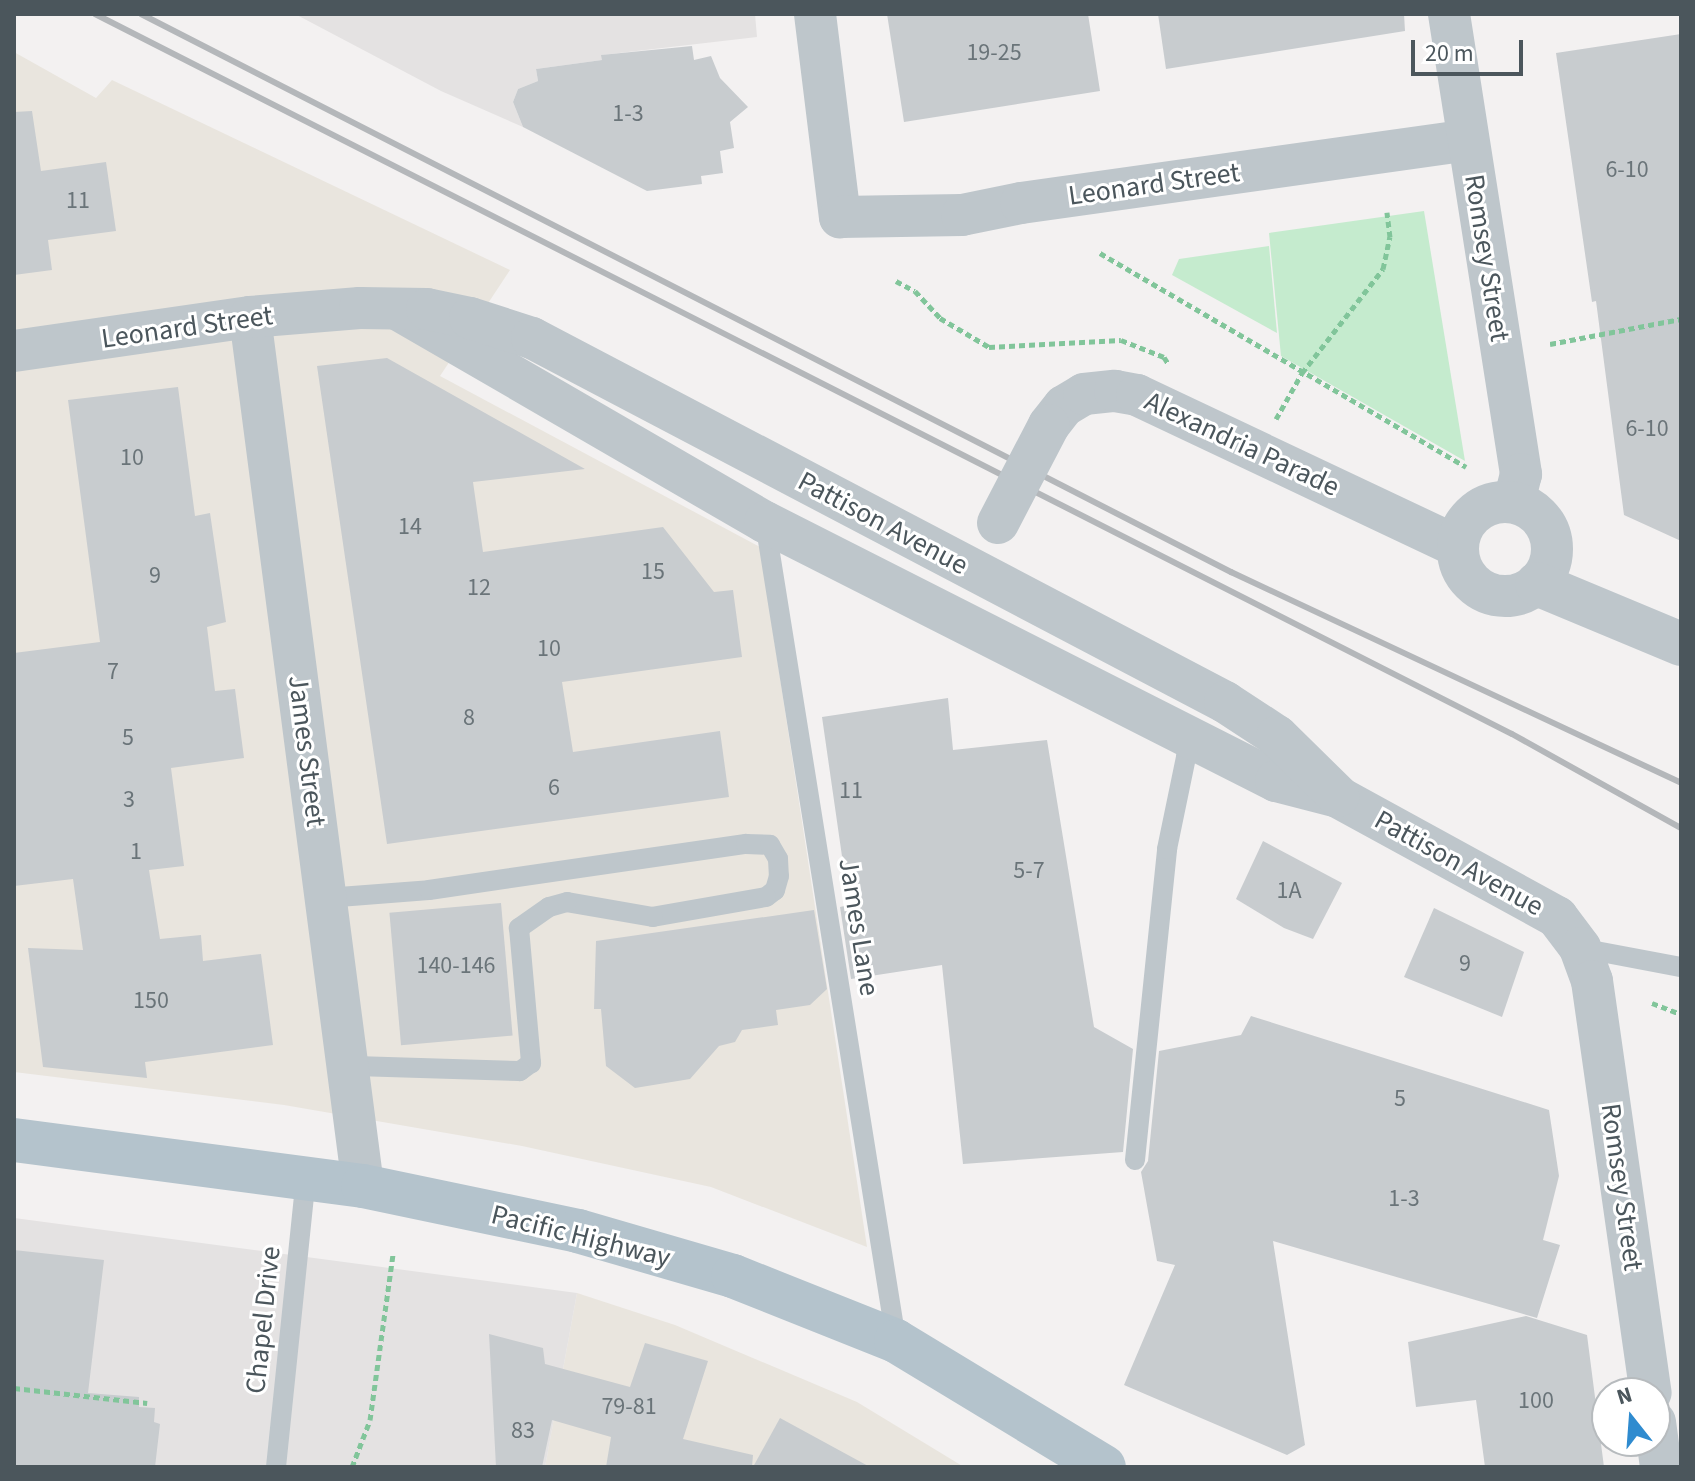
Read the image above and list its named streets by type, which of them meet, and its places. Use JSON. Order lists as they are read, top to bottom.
{
  "streets": {
    "main road": ["Pacific Highway"],
    "street": [
      "Leonard Street",
      "Romsey Street",
      "Alexandria Parade",
      "Pattison Avenue",
      "James Street"
    ],
    "lane": ["James Lane", "Chapel Drive"]
  },
  "crossings": [
    ["Leonard Street", "Romsey Street"],
    ["Leonard Street", "Pattison Avenue"],
    ["Leonard Street", "James Street"],
    ["Romsey Street", "Alexandria Parade"],
    ["Romsey Street", "Pattison Avenue"],
    ["Alexandria Parade", "Pattison Avenue"],
    ["Pattison Avenue", "James Lane"],
    ["James Street", "Pacific Highway"],
    ["James Lane", "Pacific Highway"],
    ["Pacific Highway", "Chapel Drive"]
  ],
  "house_numbers": [
    "19-25",
    "1-3",
    "6-10",
    "11",
    "6-10",
    "10",
    "14",
    "15",
    "9",
    "12",
    "10",
    "7",
    "8",
    "5",
    "6",
    "11",
    "3",
    "1",
    "5-7",
    "1A",
    "9",
    "140-146",
    "150",
    "5",
    "1-3",
    "100",
    "79-81",
    "83"
  ],
  "scale_bar": "20 m",
  "north": "top"
}
